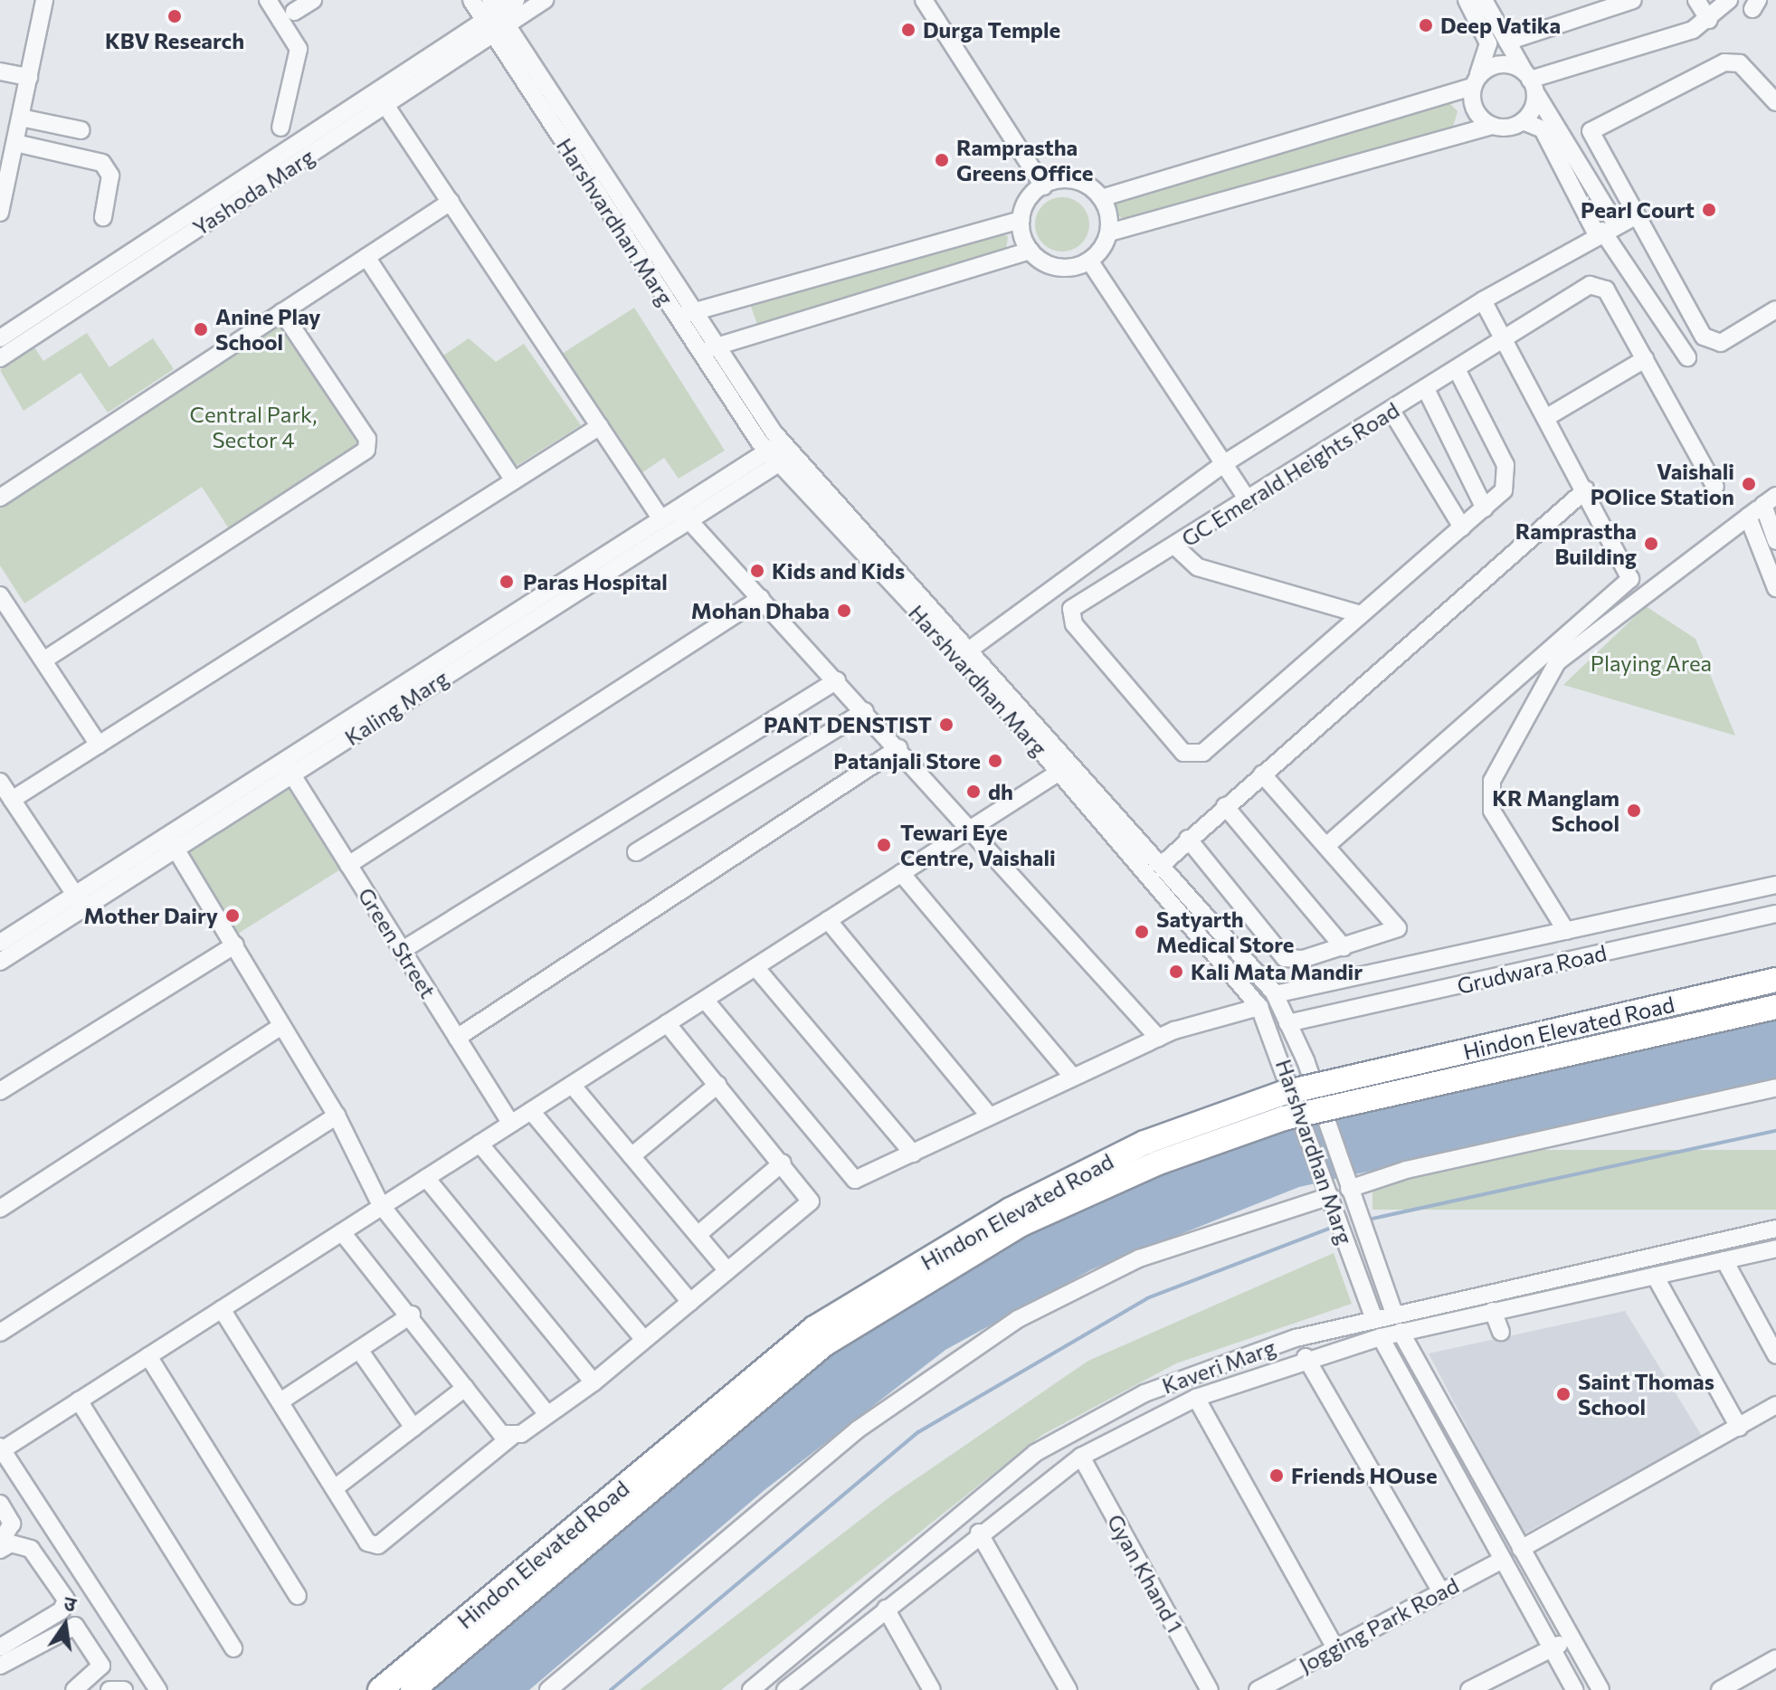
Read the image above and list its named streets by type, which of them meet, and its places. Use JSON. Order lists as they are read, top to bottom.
{
  "streets": {
    "highway": ["Hindon Elevated Road"],
    "street": [
      "Yashoda Marg",
      "Harshvardhan Marg",
      "GC Emerald Heights Road",
      "Kaling Marg",
      "Green Street",
      "Grudwara Road",
      "Kaveri Marg",
      "Gyan Khand 1",
      "Jogging Park Road"
    ]
  },
  "crossings": [
    ["Yashoda Marg", "Harshvardhan Marg"],
    ["Harshvardhan Marg", "Kaling Marg"],
    ["Harshvardhan Marg", "Grudwara Road"],
    ["Harshvardhan Marg", "Kaveri Marg"],
    ["Kaling Marg", "Green Street"],
    ["Kaveri Marg", "Gyan Khand 1"]
  ],
  "parks": ["Central Park, Sector 4", "Playing Area"],
  "places": [
    "KBV Research",
    "Deep Vatika",
    "Durga Temple",
    "Ramprastha Greens Office",
    "Pearl Court",
    "Anine Play School",
    "Vaishali POlice Station",
    "Ramprastha Building",
    "Kids and Kids",
    "Paras Hospital",
    "Mohan Dhaba",
    "PANT DENSTIST",
    "Patanjali Store",
    "dh",
    "KR Manglam School",
    "Tewari Eye Centre, Vaishali",
    "Mother Dairy",
    "Satyarth Medical Store",
    "Kali Mata Mandir",
    "Saint Thomas School",
    "Friends HOuse"
  ],
  "north": "top"
}
